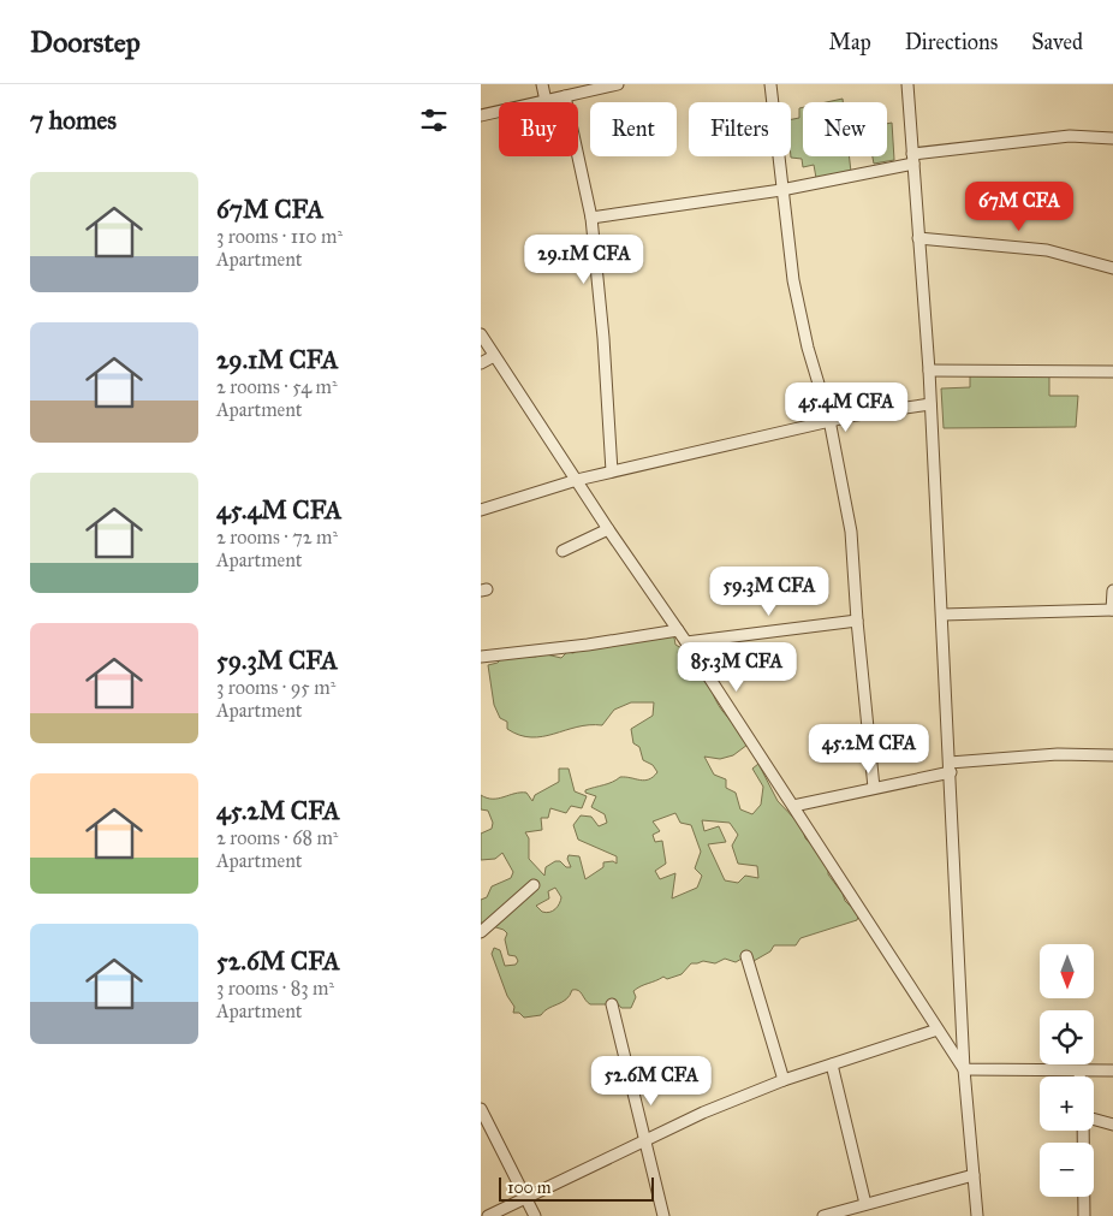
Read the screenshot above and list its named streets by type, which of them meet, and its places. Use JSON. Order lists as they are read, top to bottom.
{
  "scale_bar": "100 m",
  "north": "bottom",
  "page": {
    "header": "Doorstep",
    "nav": ["Map", "Directions", "Saved"],
    "heading": "7 homes",
    "chip": [
      "Buy",
      "Rent",
      "Filters",
      "New"
    ],
    "list": [
      {
        "name": "67M CFA",
        "note": "3 rooms · 110 m² · Apartment"
      },
      {
        "name": "29.1M CFA",
        "note": "2 rooms · 54 m² · Apartment"
      },
      {
        "name": "45.4M CFA",
        "note": "2 rooms · 72 m² · Apartment"
      },
      {
        "name": "59.3M CFA",
        "note": "3 rooms · 95 m² · Apartment"
      },
      {
        "name": "45.2M CFA",
        "note": "2 rooms · 68 m² · Apartment"
      },
      {
        "name": "52.6M CFA",
        "note": "3 rooms · 83 m² · Apartment"
      }
    ],
    "price": [
      "67M CFA",
      "29.1M CFA",
      "45.4M CFA",
      "59.3M CFA",
      "85.3M CFA",
      "45.2M CFA",
      "52.6M CFA"
    ],
    "map_buttons": ["+", "−"],
    "scale": "100 m"
  }
}
